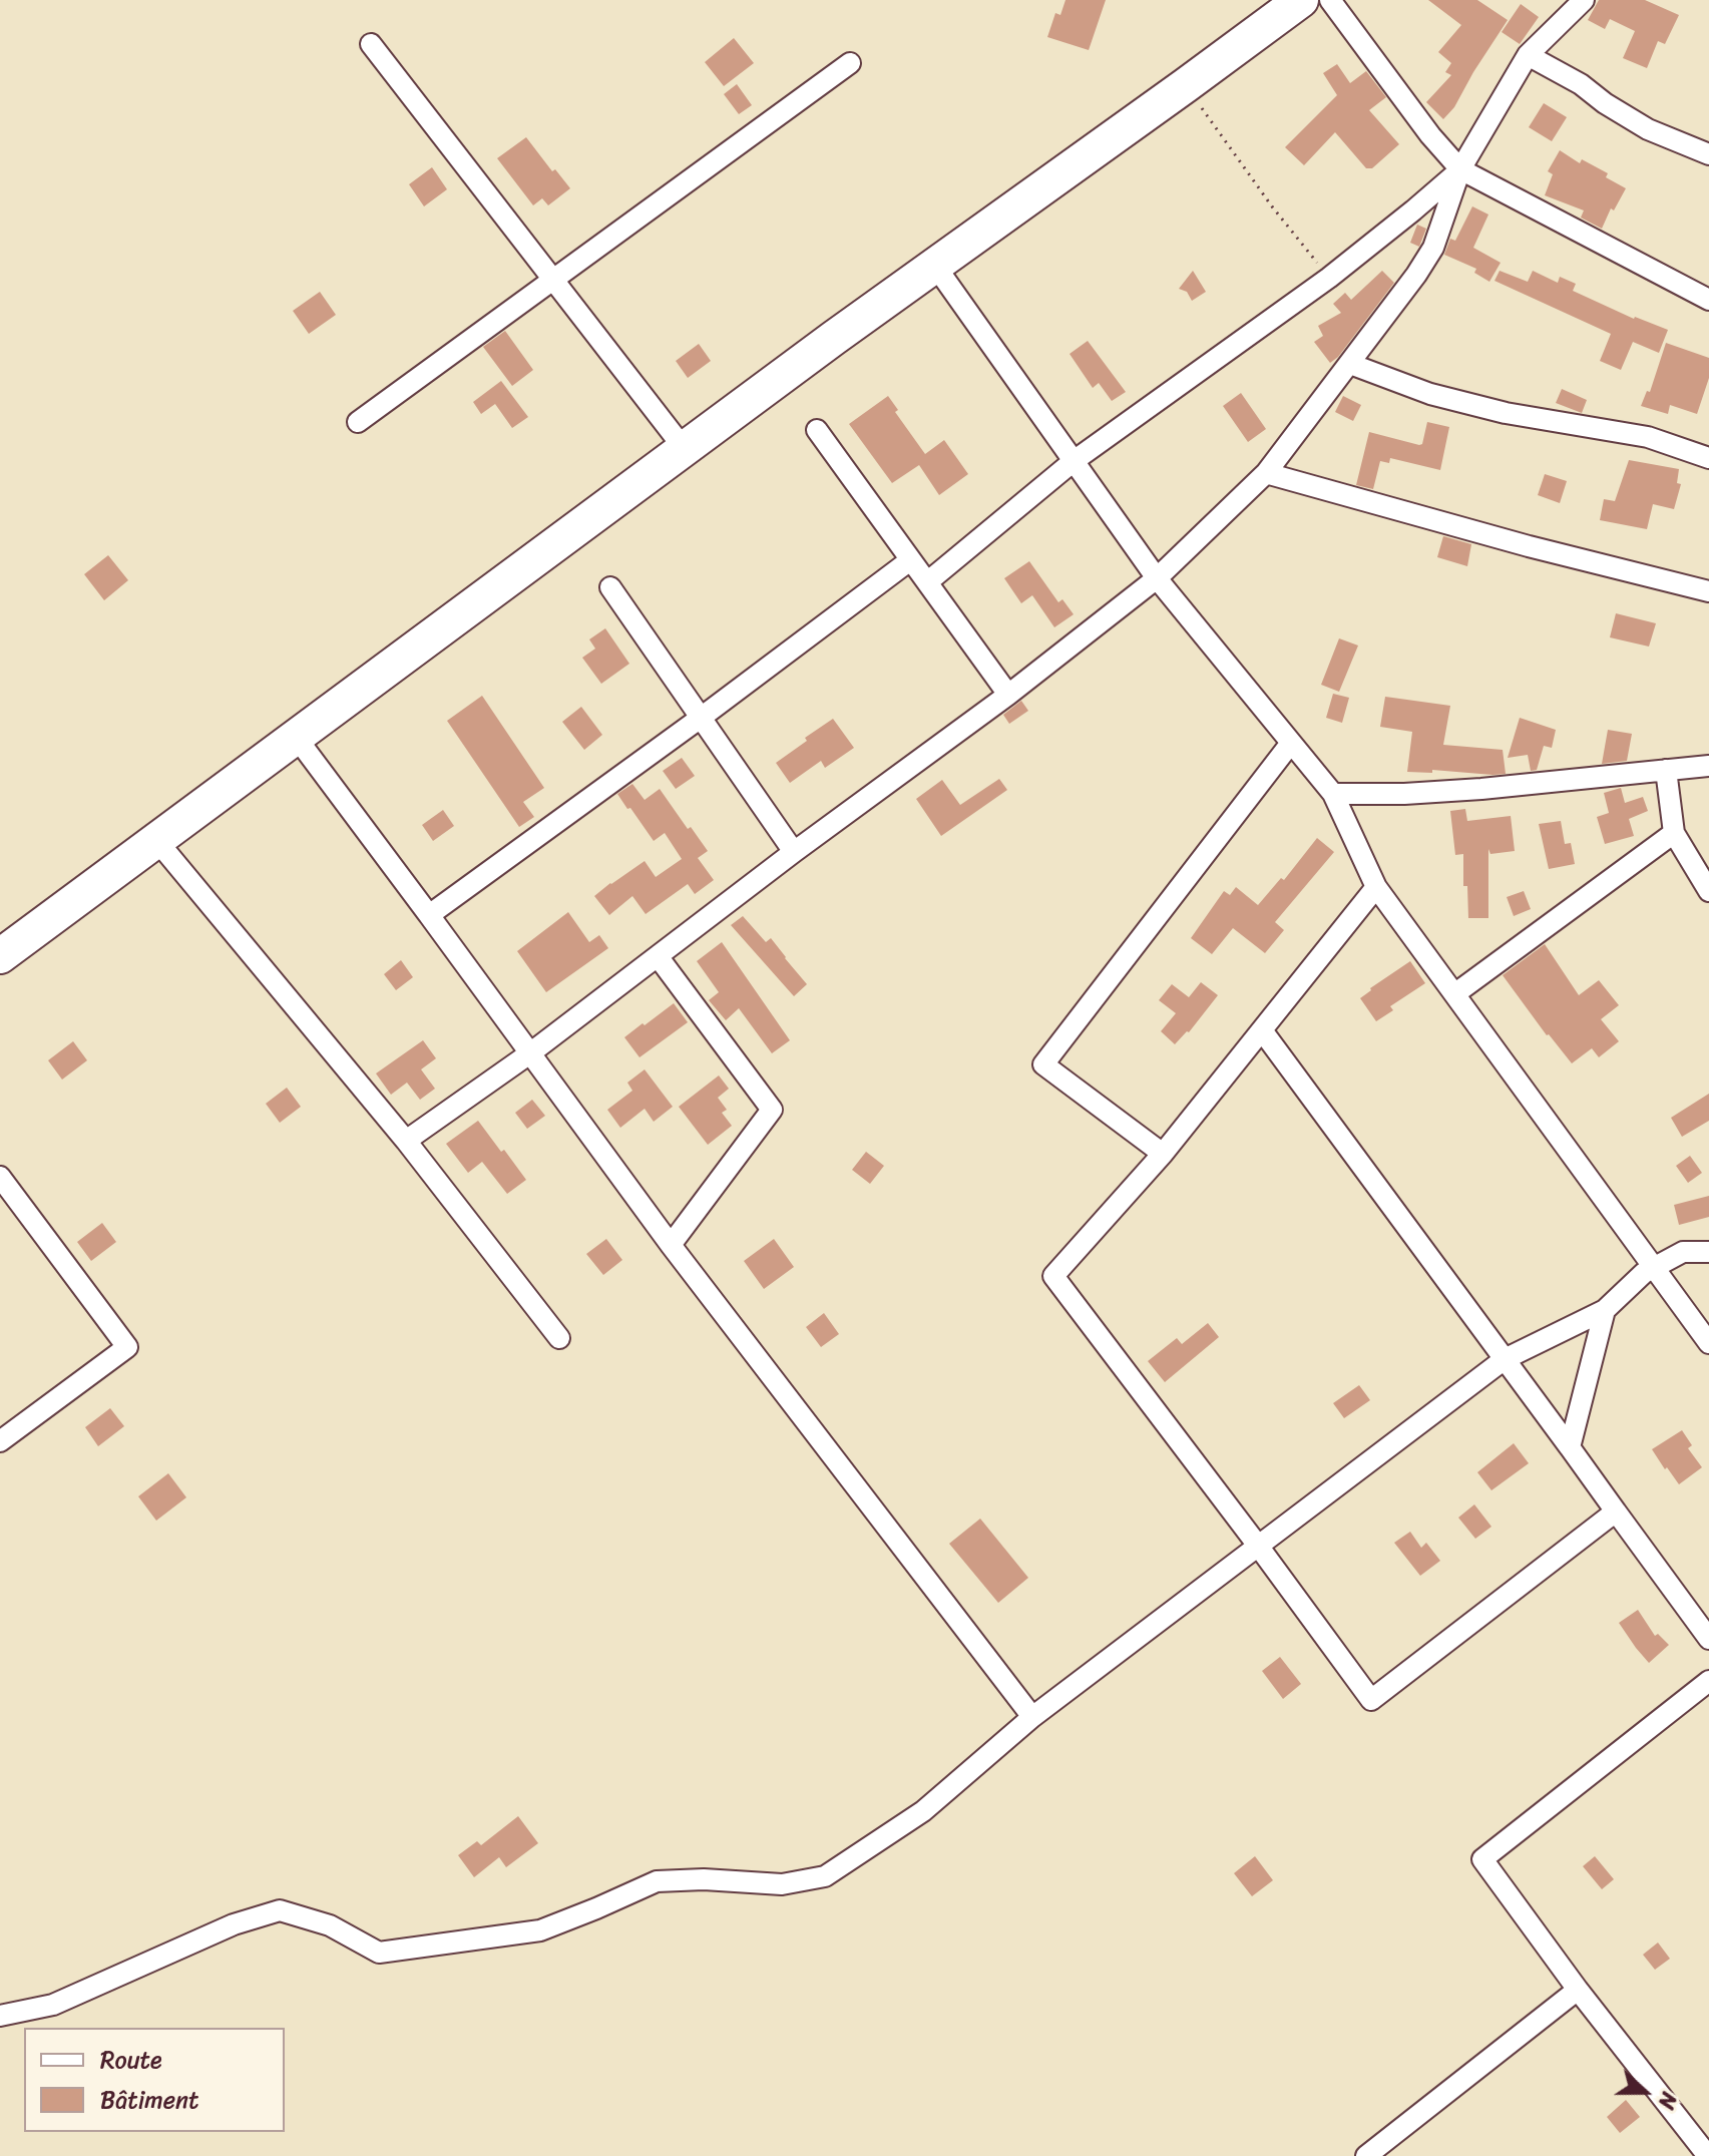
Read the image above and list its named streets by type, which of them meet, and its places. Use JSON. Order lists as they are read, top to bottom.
{
  "legend": ["Route", "Bâtiment"],
  "north": "right"
}
